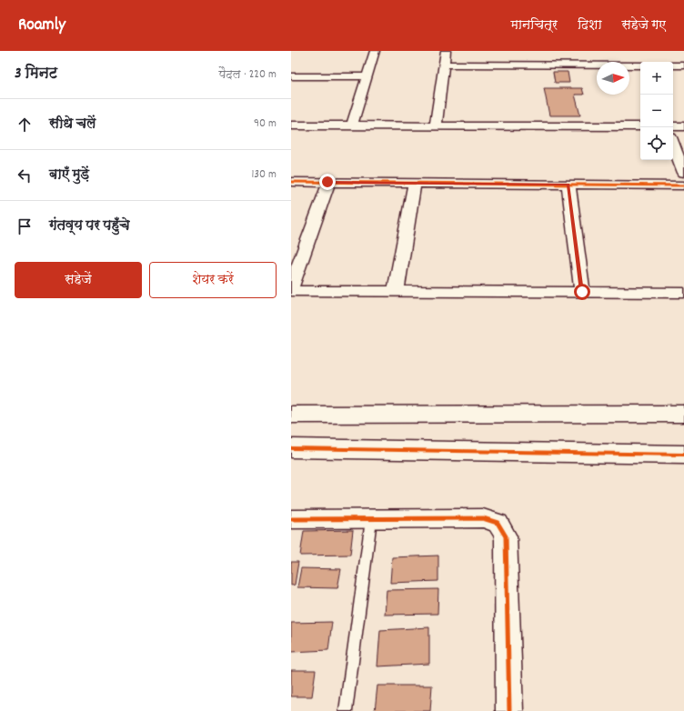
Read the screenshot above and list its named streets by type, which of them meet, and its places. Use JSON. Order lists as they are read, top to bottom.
{
  "north": "right",
  "page": {
    "header": "Roamly",
    "nav": ["मानचित्र", "दिशा", "सहेजे गए"],
    "heading": ["3 मिनट", "पैदल · 220 m"],
    "map_buttons": ["+", "−"],
    "list": [
      ["सीधे चलें", "90 m"],
      ["बाएँ मुड़ें", "130 m"],
      "गंतव्य पर पहुँचे"
    ],
    "buttons": ["सहेजें", "शेयर करें"]
  }
}
